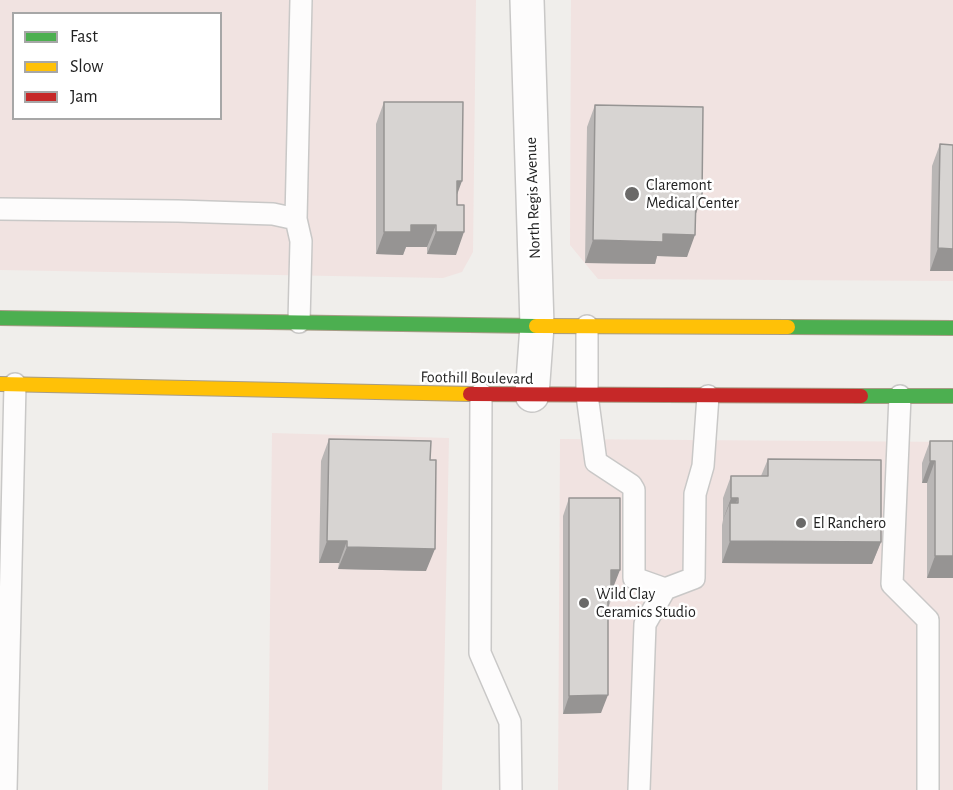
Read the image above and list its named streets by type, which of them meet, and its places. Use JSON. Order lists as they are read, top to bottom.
{
  "streets": {
    "main road": ["Foothill Boulevard"],
    "street": ["North Regis Avenue"]
  },
  "crossings": [
    ["North Regis Avenue", "Foothill Boulevard"]
  ],
  "places": ["Claremont Medical Center", "El Ranchero", "Wild Clay Ceramics Studio"],
  "legend": ["Fast", "Slow", "Jam"]
}
